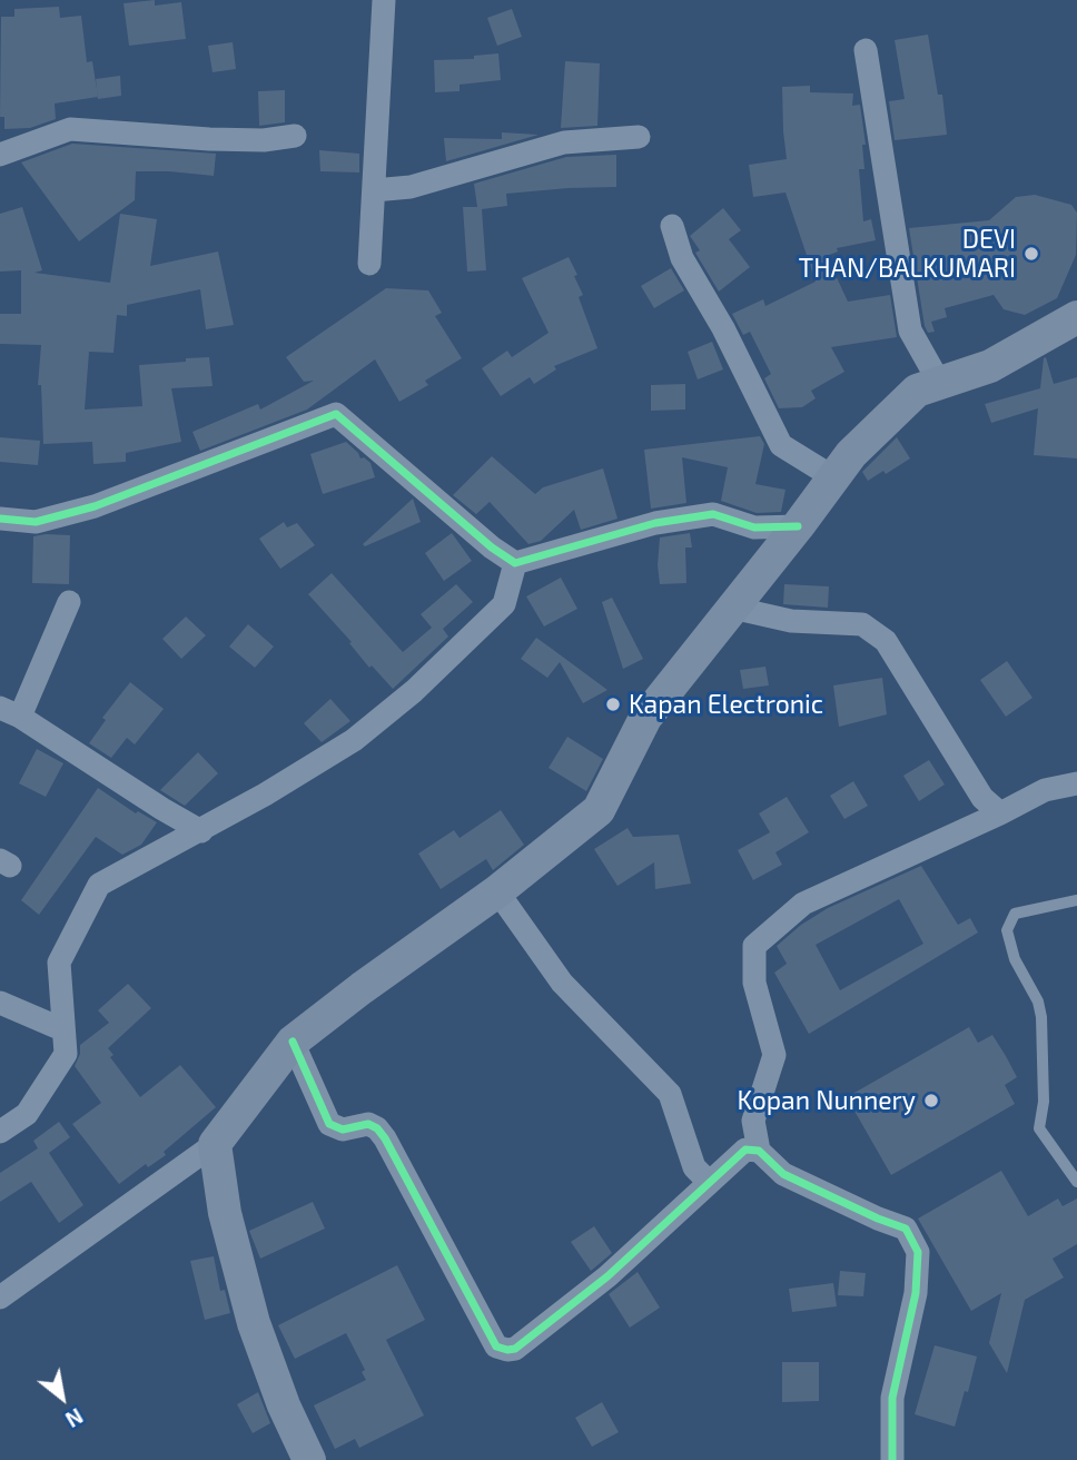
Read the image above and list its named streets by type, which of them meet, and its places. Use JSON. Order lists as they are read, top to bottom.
{
  "places": ["DEVI THAN/BALKUMARI", "Kapan Electronic", "Kopan Nunnery"],
  "north": "bottom right"
}
